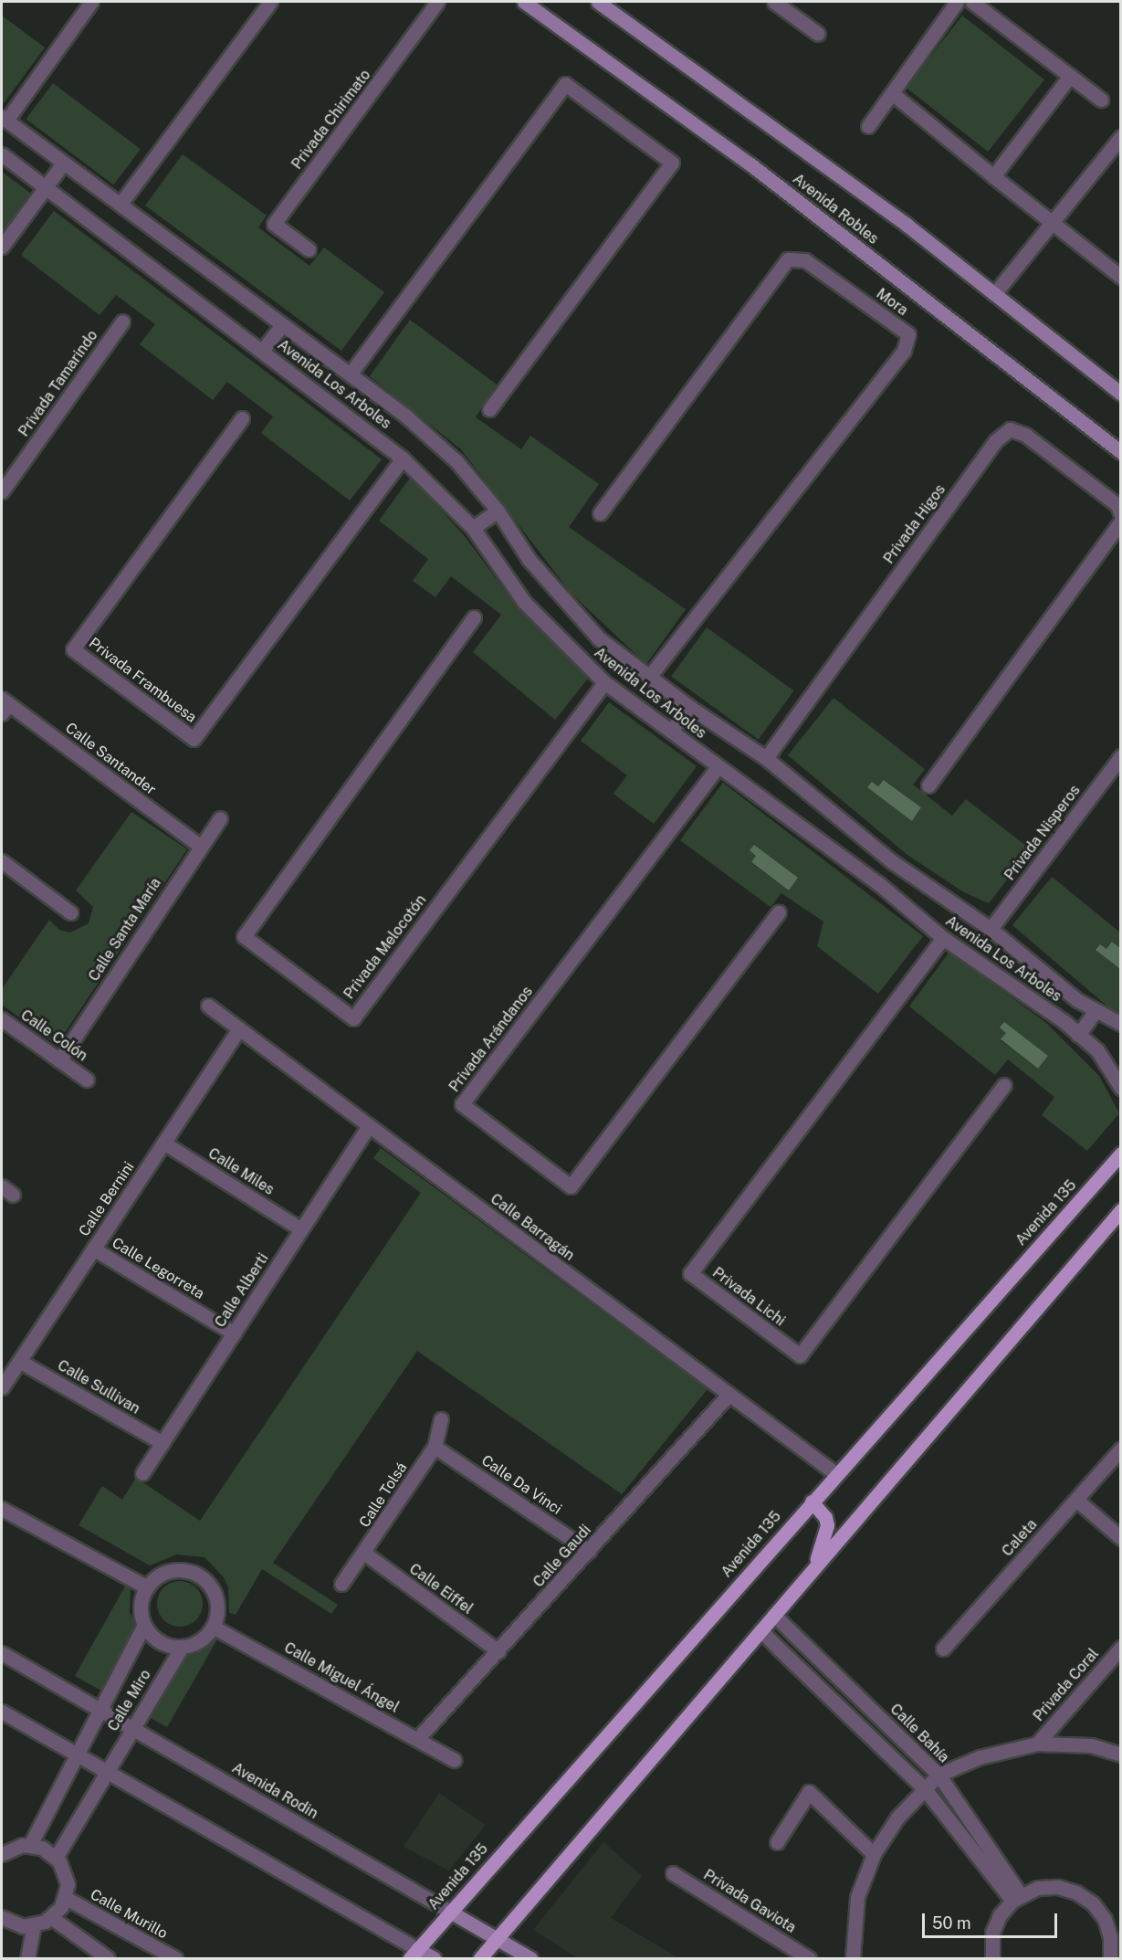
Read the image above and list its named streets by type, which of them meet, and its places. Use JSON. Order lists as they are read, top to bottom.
{
  "streets": {
    "main road": ["Avenida Robles", "Avenida 135", "Avenida Rodin"],
    "street": [
      "Privada Chirimato",
      "Mora",
      "Privada Tamarindo",
      "Avenida Los Arboles",
      "Privada Higos",
      "Privada Frambuesa",
      "Calle Santander",
      "Privada Nisperos",
      "Calle Santa María",
      "Privada Melocotón",
      "Calle Colón",
      "Privada Arándanos",
      "Calle Miles",
      "Calle Bernini",
      "Calle Barragán",
      "Calle Legorreta",
      "Calle Alberti",
      "Privada Lichi",
      "Calle Sullivan",
      "Calle Da Vinci",
      "Calle Tolsá",
      "Caleta",
      "Calle Gaudi",
      "Calle Eiffel",
      "Calle Miguel Ángel",
      "Privada Coral",
      "Calle Miro",
      "Calle Bahía",
      "Privada Gaviota",
      "Calle Murillo"
    ]
  },
  "crossings": [
    ["Mora", "Avenida Los Arboles"],
    ["Avenida Los Arboles", "Privada Higos"],
    ["Avenida Los Arboles", "Privada Frambuesa"],
    ["Avenida Los Arboles", "Privada Nisperos"],
    ["Avenida Los Arboles", "Privada Melocotón"],
    ["Avenida Los Arboles", "Privada Arándanos"],
    ["Avenida Los Arboles", "Privada Lichi"],
    ["Calle Santander", "Calle Santa María"],
    ["Calle Santa María", "Calle Colón"],
    ["Calle Miles", "Calle Bernini"],
    ["Calle Miles", "Calle Alberti"],
    ["Calle Bernini", "Calle Barragán"],
    ["Calle Bernini", "Calle Legorreta"],
    ["Calle Bernini", "Calle Sullivan"],
    ["Avenida 135", "Calle Barragán"],
    ["Avenida 135", "Avenida Rodin"],
    ["Calle Barragán", "Calle Alberti"],
    ["Calle Barragán", "Calle Gaudi"],
    ["Calle Legorreta", "Calle Alberti"],
    ["Calle Alberti", "Calle Sullivan"],
    ["Calle Da Vinci", "Calle Tolsá"],
    ["Calle Da Vinci", "Calle Gaudi"],
    ["Calle Tolsá", "Calle Eiffel"],
    ["Calle Gaudi", "Calle Eiffel"],
    ["Calle Gaudi", "Calle Miguel Ángel"],
    ["Calle Miguel Ángel", "Calle Miro"],
    ["Calle Miro", "Avenida Rodin"]
  ],
  "scale_bar": "50 m"
}
